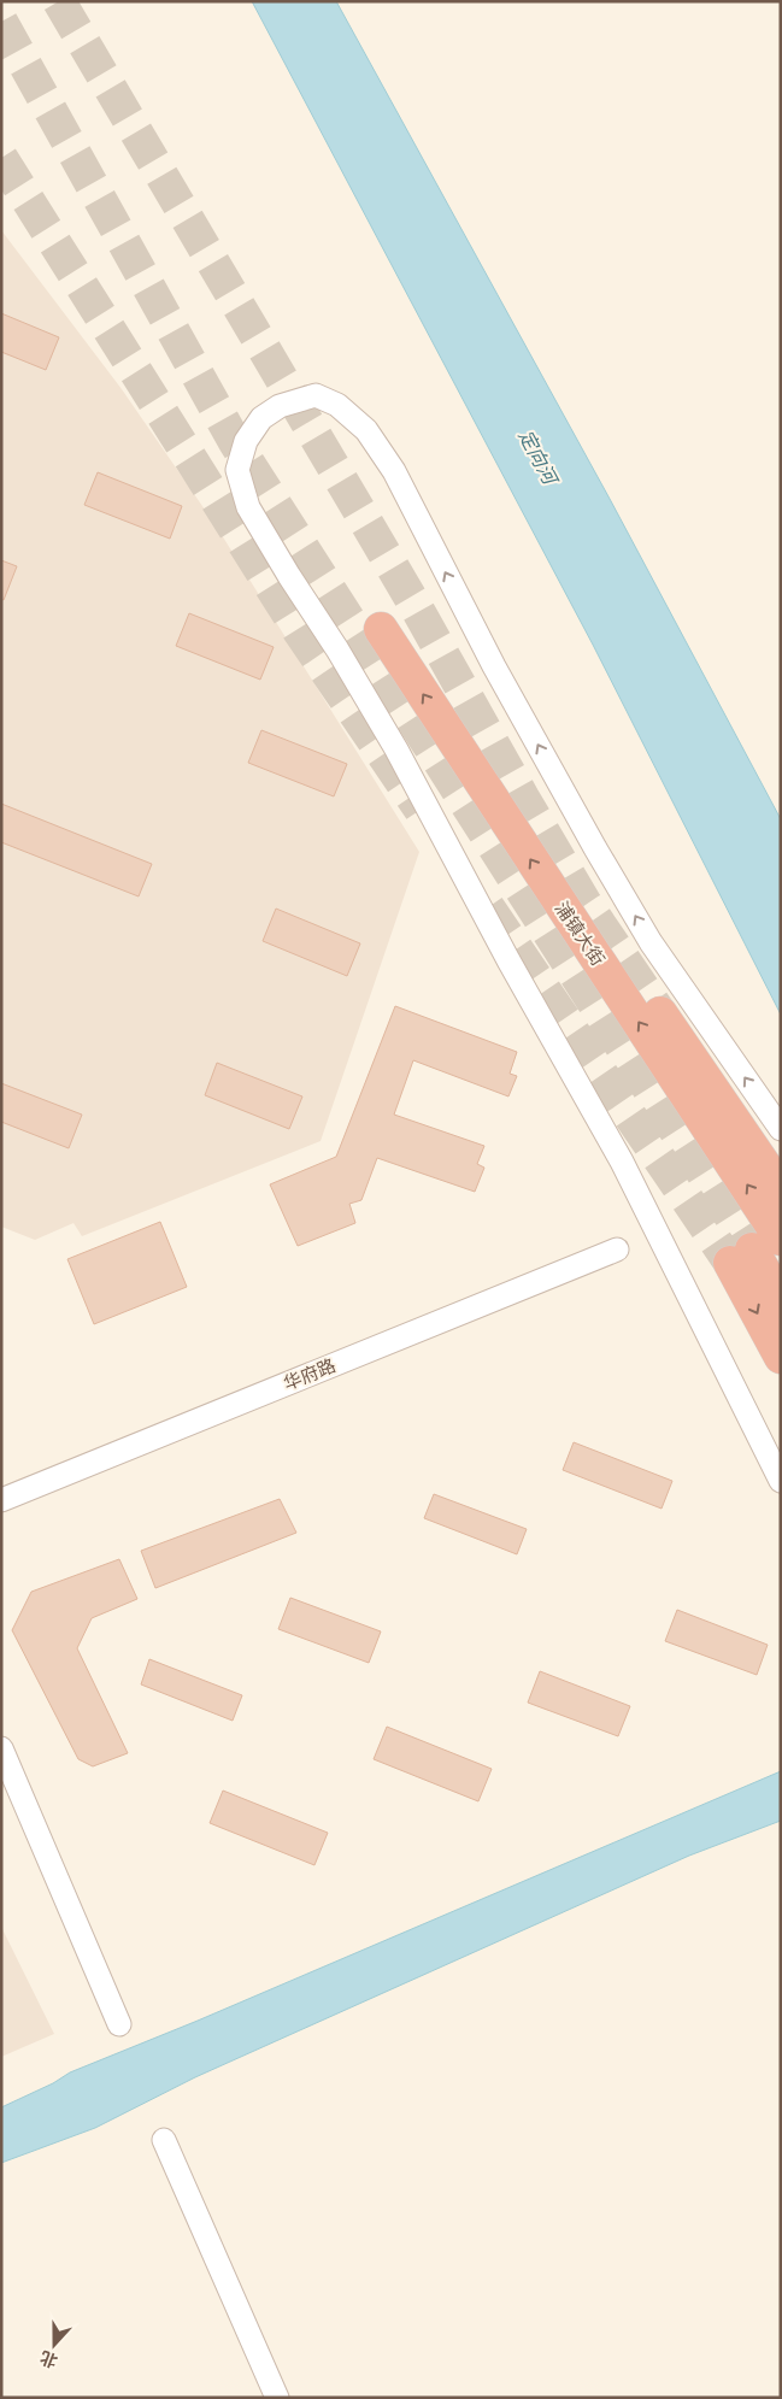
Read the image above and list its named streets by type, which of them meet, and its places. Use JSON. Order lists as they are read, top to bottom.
{
  "streets": {
    "highway": ["浦镇大街"],
    "street": ["华府路"]
  },
  "water": ["定向河"],
  "north": "bottom"
}
